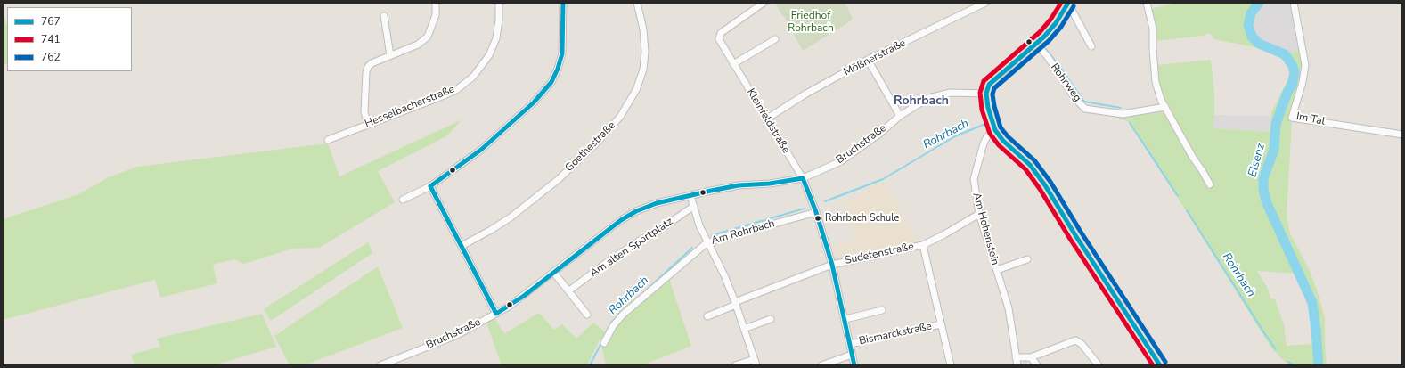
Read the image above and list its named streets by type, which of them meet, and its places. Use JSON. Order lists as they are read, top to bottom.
{
  "streets": {
    "street": [
      "Mößnerstraße",
      "Rohrweg",
      "Hesselbacherstraße",
      "Im Tal",
      "Kleinfeldstraße",
      "Bruchstraße",
      "Goethestraße",
      "Am Hohenstein",
      "Am Rohrbach",
      "Am alten Sportplatz",
      "Sudetenstraße",
      "Bismarckstraße"
    ]
  },
  "crossings": [
    ["Mößnerstraße", "Kleinfeldstraße"],
    ["Kleinfeldstraße", "Bruchstraße"],
    ["Kleinfeldstraße", "Am Rohrbach"],
    ["Kleinfeldstraße", "Sudetenstraße"],
    ["Kleinfeldstraße", "Bismarckstraße"],
    ["Am Hohenstein", "Sudetenstraße"]
  ],
  "districts": ["Rohrbach"],
  "water": ["Rohrbach", "Elsenz"],
  "parks": ["Friedhof Rohrbach"],
  "places": ["Rohrbach Schule"],
  "lines": ["transit line 767", "transit line 741", "transit line 762"],
  "legend": ["767", "741", "762"]
}
